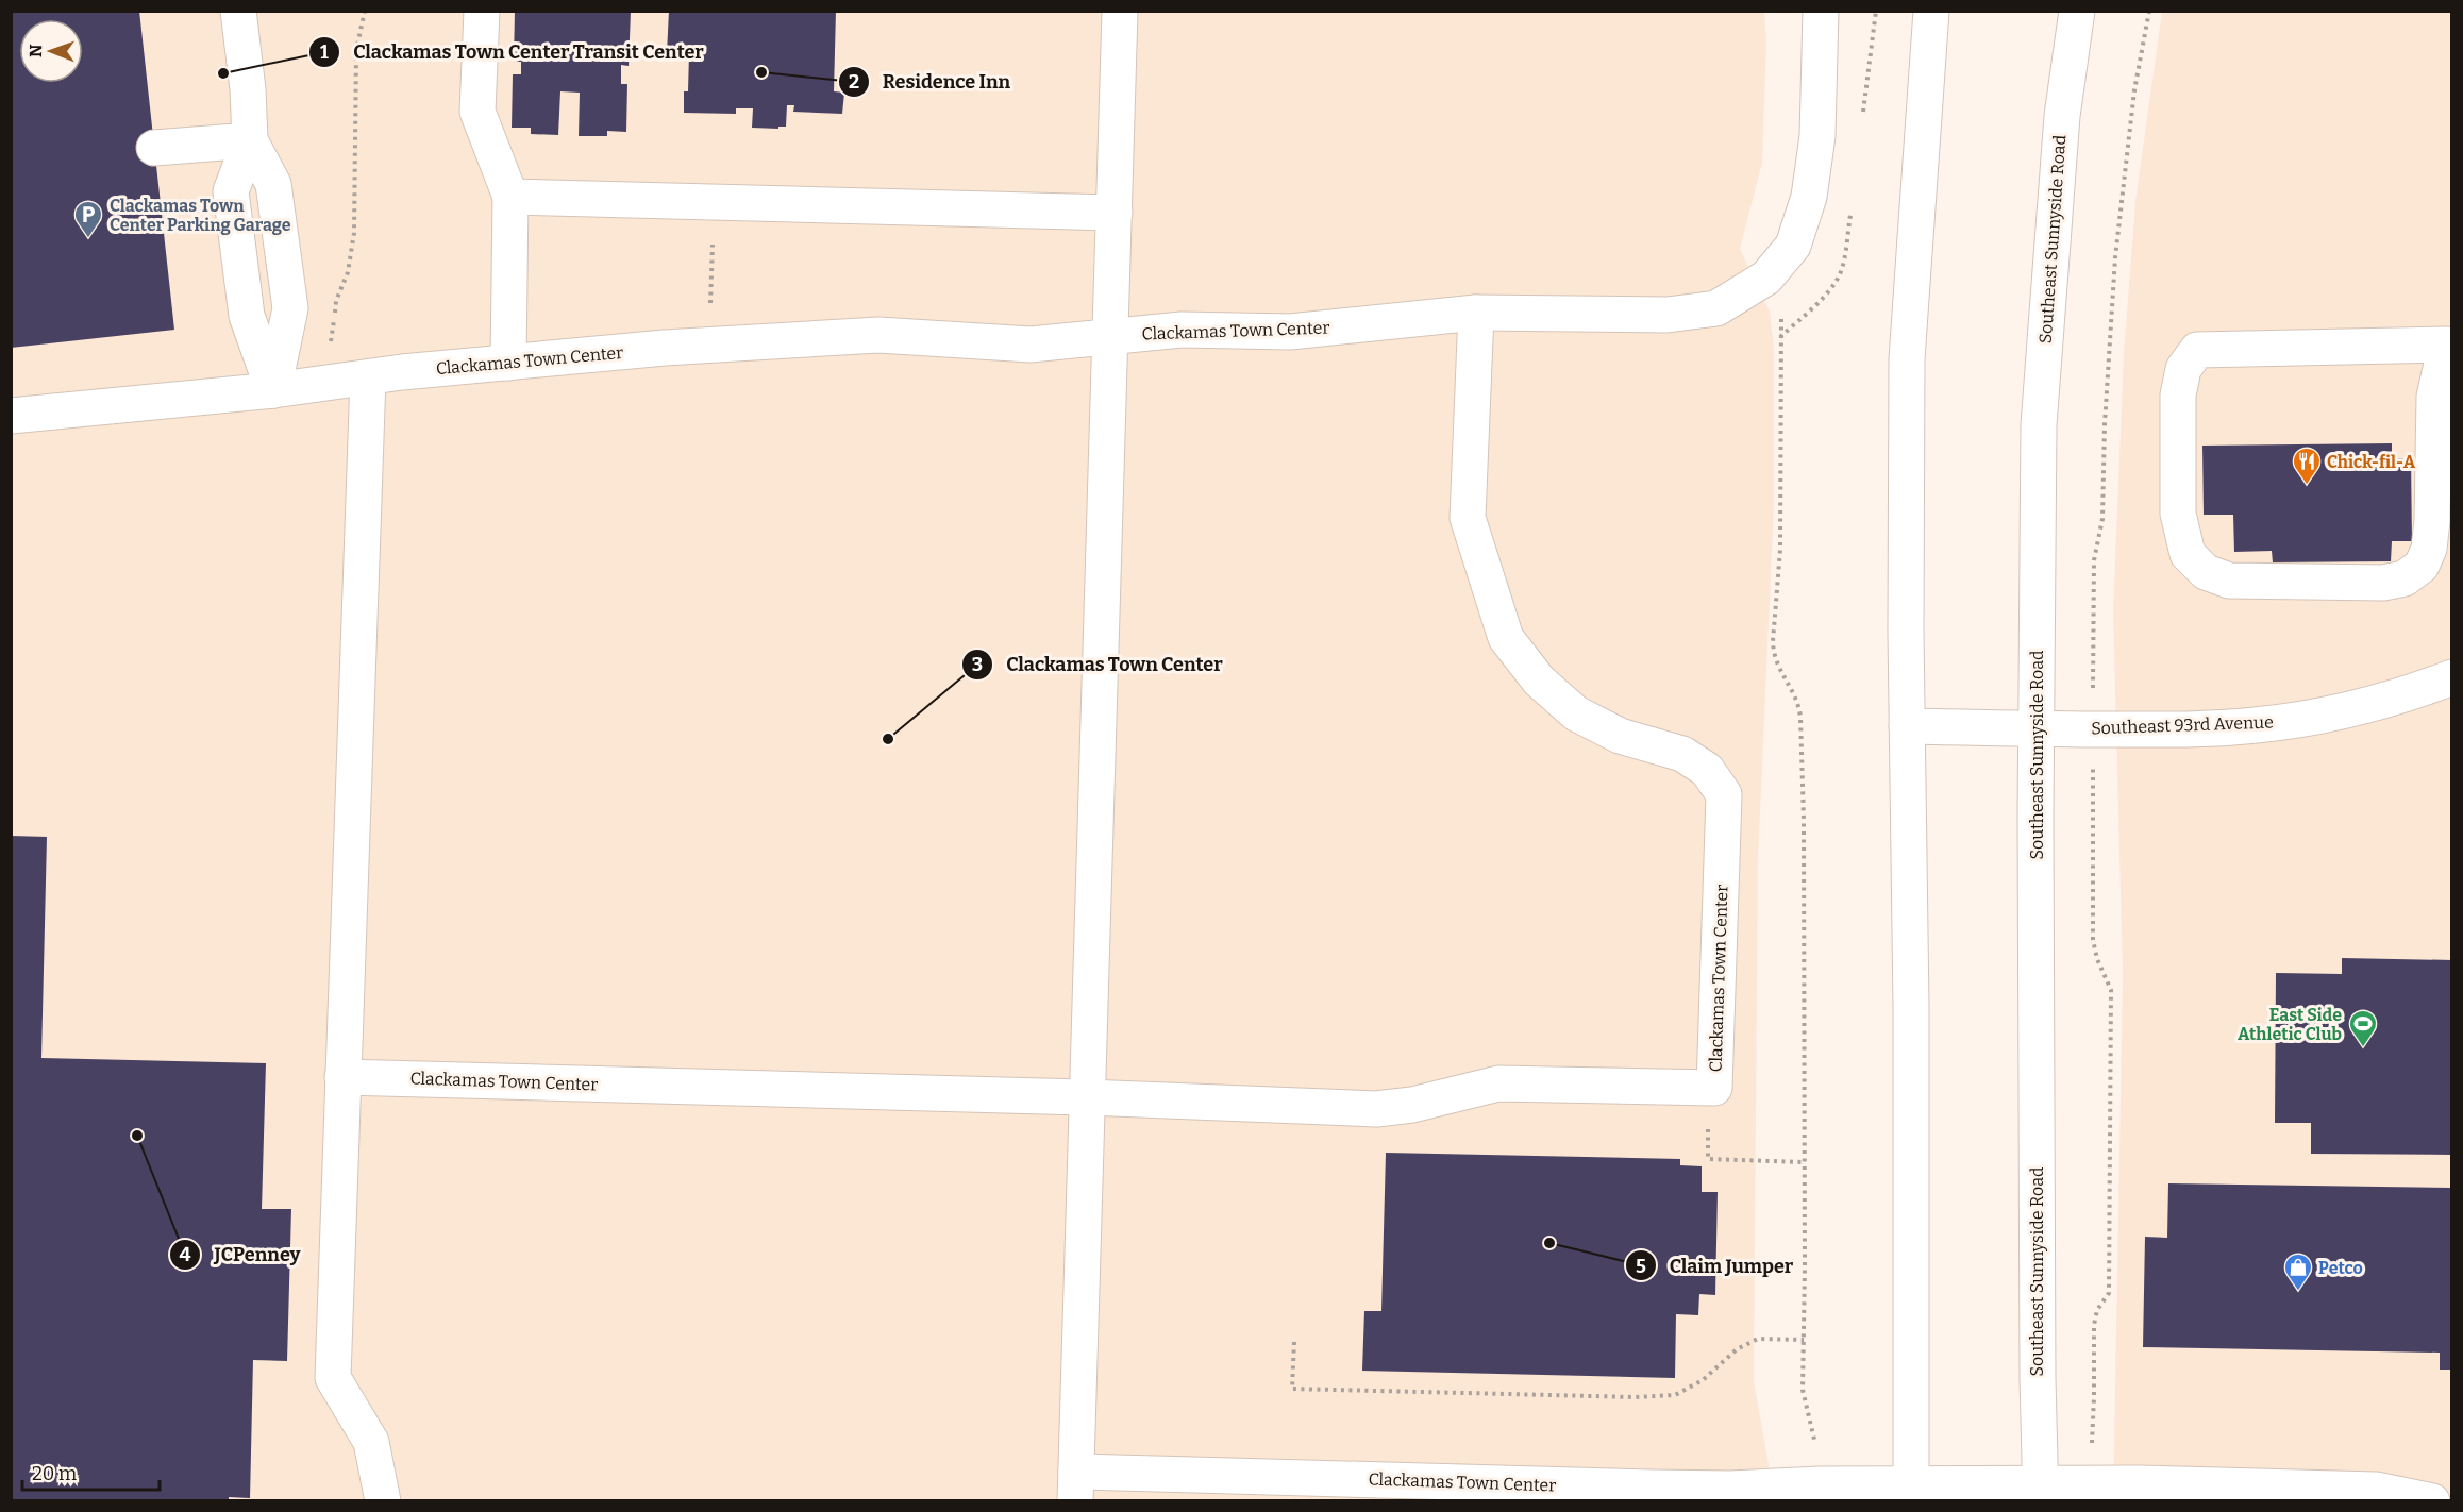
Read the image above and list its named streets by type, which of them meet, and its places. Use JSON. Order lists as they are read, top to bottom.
{
  "streets": {
    "main road": ["Southeast Sunnyside Road", "Clackamas Town Center", "Southeast 93rd Avenue"]
  },
  "crossings": [
    ["Southeast Sunnyside Road", "Clackamas Town Center"],
    ["Southeast Sunnyside Road", "Southeast 93rd Avenue"]
  ],
  "places": {
    "other": [
      "Residence Inn",
      "Clackamas Town Center Transit Center",
      "Clackamas Town Center",
      "JCPenney",
      "Claim Jumper"
    ],
    "parking": ["Clackamas Town Center Parking Garage"],
    "restaurant": ["Chick-fil-A"],
    "sports": ["East Side Athletic Club"],
    "shop": ["Petco"]
  },
  "scale_bar": "20 m",
  "north": "left"
}
